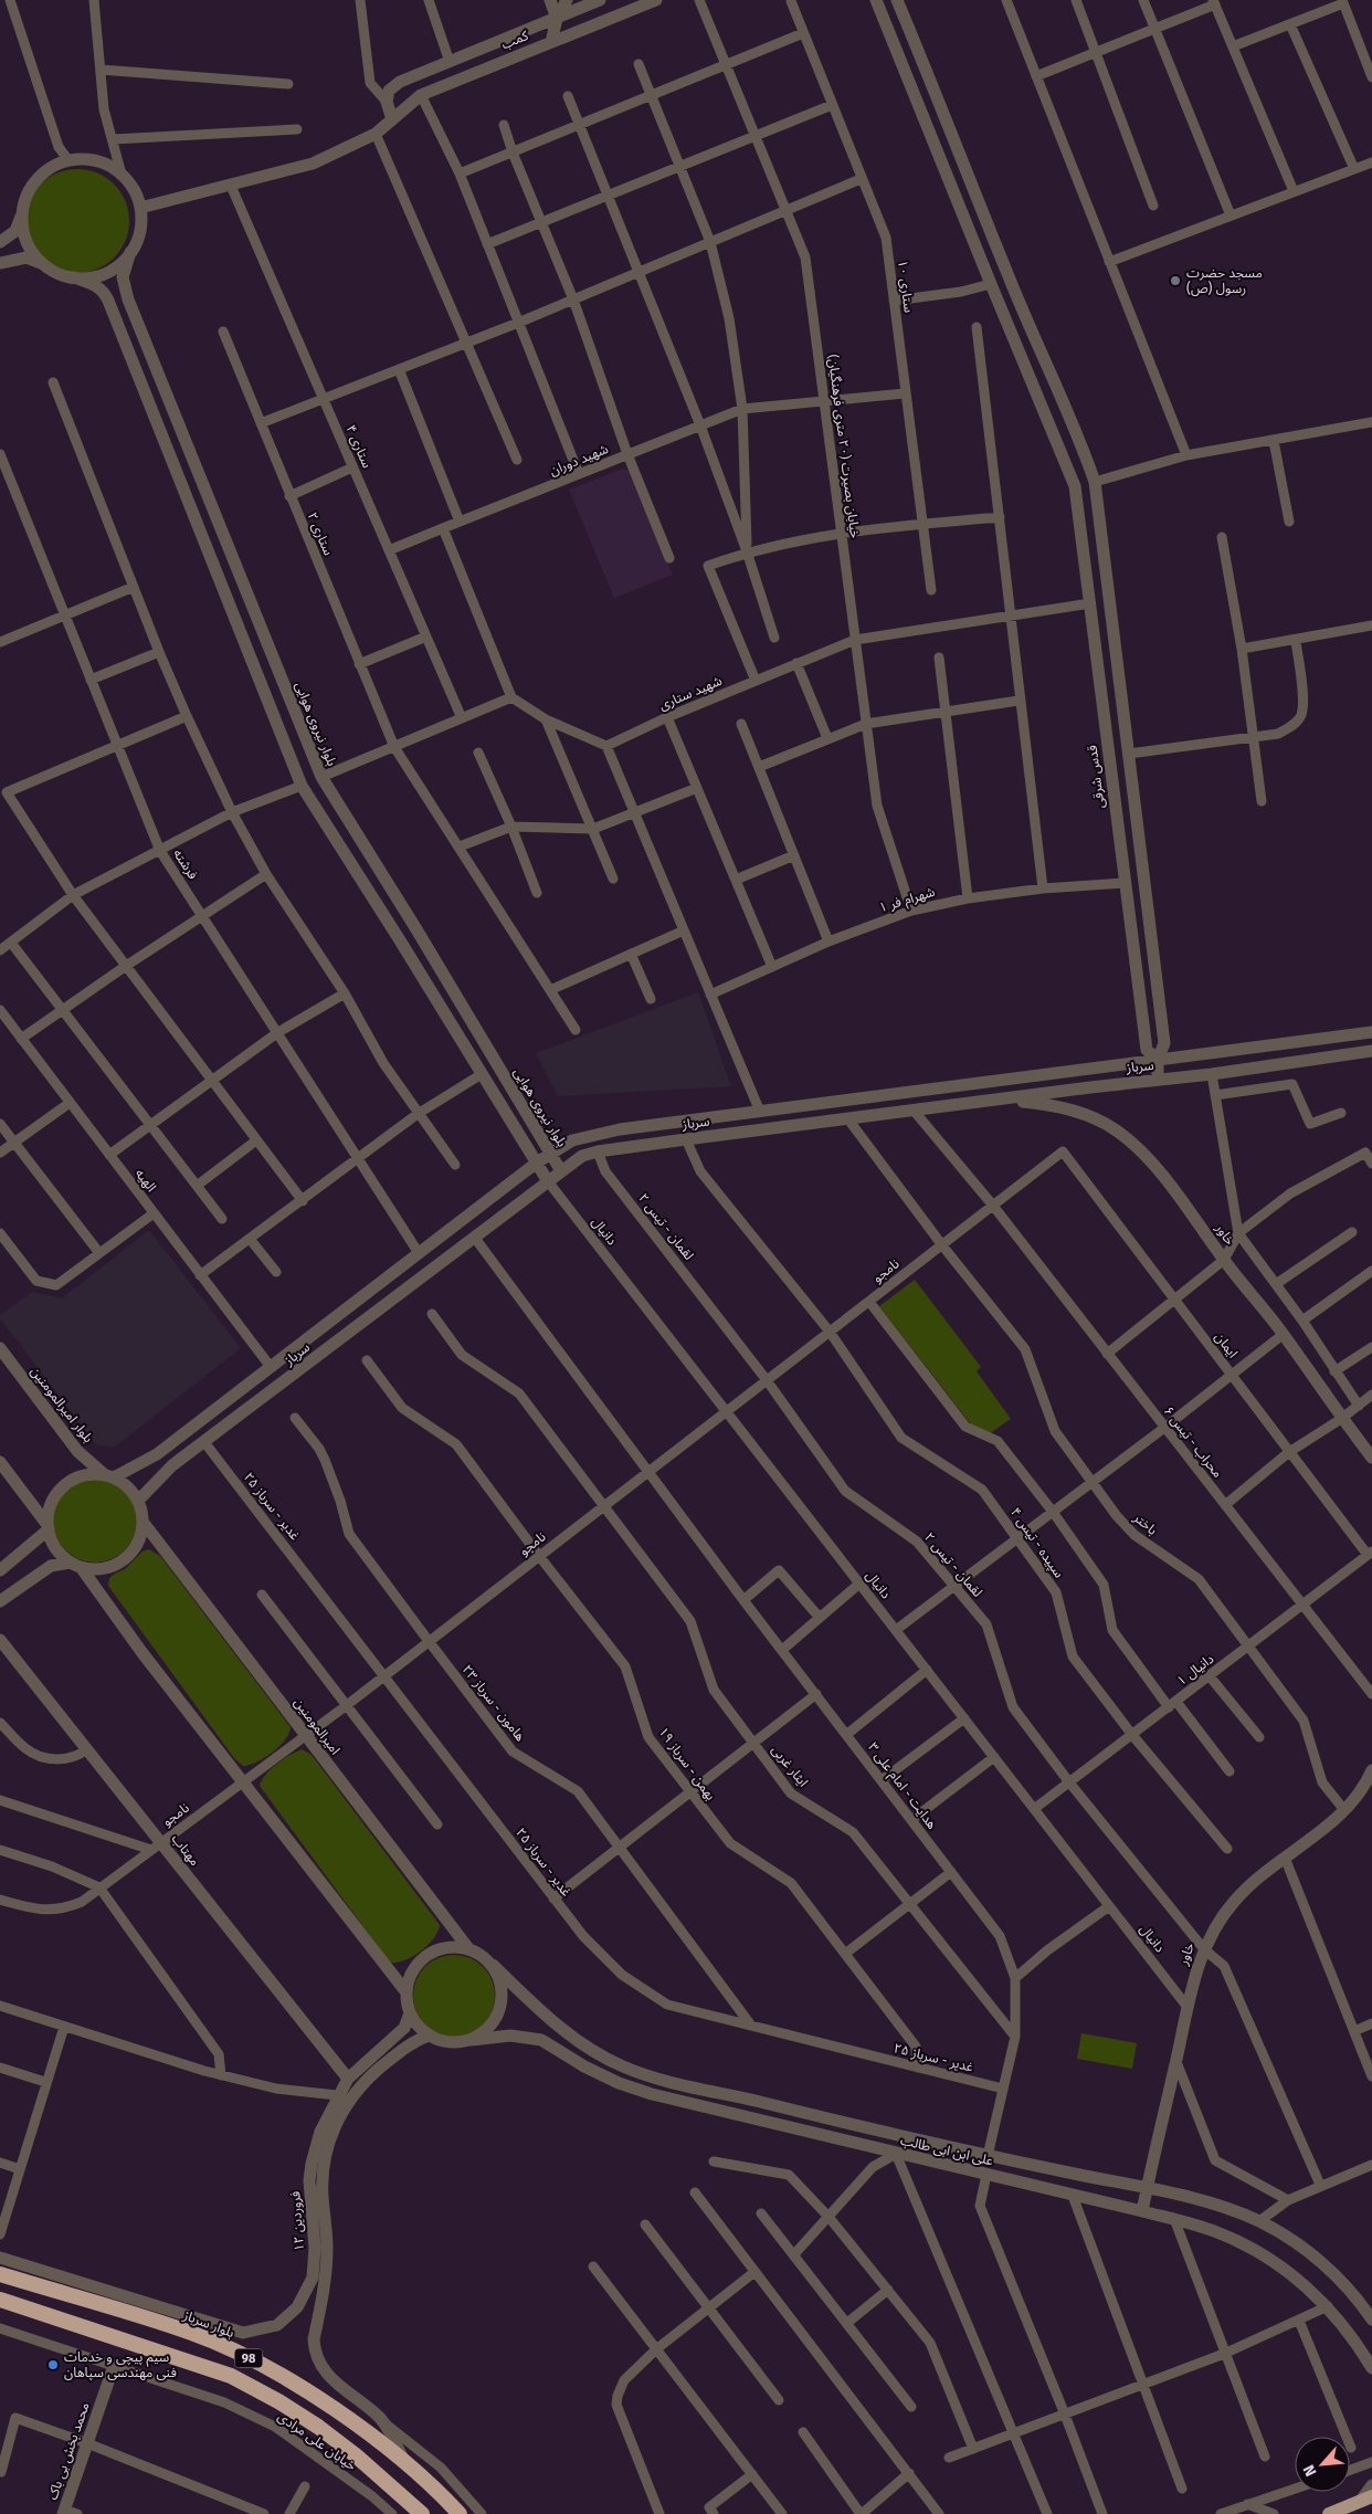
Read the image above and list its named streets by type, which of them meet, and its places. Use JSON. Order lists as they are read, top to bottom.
{
  "streets": {
    "highway": ["بلوار سرباز", "98"],
    "street": [
      "کمب",
      "ستاری ۱۰",
      "ستاری ۴",
      "خیابان بصیرت (۲۰ متری فرهنگیان)",
      "شهید دوران",
      "ستاری ۲",
      "شهید ستاری",
      "بلوار نیروی هوایی",
      "قدس شرقی",
      "فرشته",
      "شهرام فر ۱",
      "سرباز",
      "الهیه",
      "لقمان - تیس ۲",
      "دانیال",
      "خاور",
      "نامجو",
      "ایمان",
      "بلوار امیرالمومنین",
      "محراب - تیس ۶",
      "غدیر - سرباز ۲۵",
      "باختر",
      "سپیده - تیس ۴",
      "دانیال ۱",
      "هامون - سرباز ۲۳",
      "امیرالمومنین",
      "بهمن - سرباز ۱۹",
      "ایثار غربی",
      "هدایت - امام علی ۳",
      "مهتاب",
      "علی ابن ابی طالب",
      "۱۲ فروردین",
      "خیابان علی مرادی",
      "محمد بخش بی باک"
    ]
  },
  "crossings": [
    ["کمب", "ستاری ۴"],
    ["کمب", "بلوار نیروی هوایی"],
    ["ستاری ۱۰", "شهید دوران"],
    ["ستاری ۴", "شهید دوران"],
    ["خیابان بصیرت (۲۰ متری فرهنگیان)", "شهید دوران"],
    ["خیابان بصیرت (۲۰ متری فرهنگیان)", "شهید ستاری"],
    ["خیابان بصیرت (۲۰ متری فرهنگیان)", "شهرام فر ۱"],
    ["شهید ستاری", "قدس شرقی"],
    ["بلوار نیروی هوایی", "سرباز"],
    ["قدس شرقی", "شهرام فر ۱"],
    ["قدس شرقی", "سرباز"],
    ["فرشته", "سرباز"],
    ["سرباز", "الهیه"],
    ["سرباز", "لقمان - تیس ۲"],
    ["سرباز", "دانیال"],
    ["سرباز", "خاور"],
    ["سرباز", "بلوار امیرالمومنین"],
    ["سرباز", "محراب - تیس ۶"],
    ["سرباز", "غدیر - سرباز ۲۵"],
    ["سرباز", "باختر"],
    ["سرباز", "سپیده - تیس ۴"],
    ["سرباز", "امیرالمومنین"],
    ["سرباز", "هدایت - امام علی ۳"],
    ["لقمان - تیس ۲", "خاور"],
    ["لقمان - تیس ۲", "نامجو"],
    ["لقمان - تیس ۲", "دانیال ۱"],
    ["دانیال", "خاور"],
    ["دانیال", "نامجو"],
    ["دانیال", "دانیال ۱"],
    ["خاور", "باختر"],
    ["خاور", "علی ابن ابی طالب"],
    ["نامجو", "ایمان"],
    ["نامجو", "محراب - تیس ۶"],
    ["نامجو", "غدیر - سرباز ۲۵"],
    ["نامجو", "باختر"],
    ["نامجو", "سپیده - تیس ۴"],
    ["نامجو", "هامون - سرباز ۲۳"],
    ["نامجو", "امیرالمومنین"],
    ["نامجو", "بهمن - سرباز ۱۹"],
    ["نامجو", "ایثار غربی"],
    ["نامجو", "هدایت - امام علی ۳"],
    ["نامجو", "مهتاب"],
    ["ایمان", "دانیال ۱"],
    ["بلوار امیرالمومنین", "امیرالمومنین"],
    ["محراب - تیس ۶", "دانیال ۱"],
    ["غدیر - سرباز ۲۵", "هامون - سرباز ۲۳"],
    ["غدیر - سرباز ۲۵", "بهمن - سرباز ۱۹"],
    ["غدیر - سرباز ۲۵", "هدایت - امام علی ۳"],
    ["باختر", "دانیال ۱"],
    ["سپیده - تیس ۴", "دانیال ۱"],
    ["امیرالمومنین", "علی ابن ابی طالب"],
    ["امیرالمومنین", "۱۲ فروردین"],
    ["ایثار غربی", "هدایت - امام علی ۳"],
    ["هدایت - امام علی ۳", "علی ابن ابی طالب"],
    ["مهتاب", "۱۲ فروردین"],
    ["علی ابن ابی طالب", "۱۲ فروردین"],
    ["۱۲ فروردین", "بلوار سرباز"],
    ["خیابان علی مرادی", "محمد بخش بی باک"]
  ],
  "places": ["مسجد حضرت رسول (ص)", "سیم پیچی و خدمات فنی مهندسی سپاهان"],
  "north": "bottom left"
}
